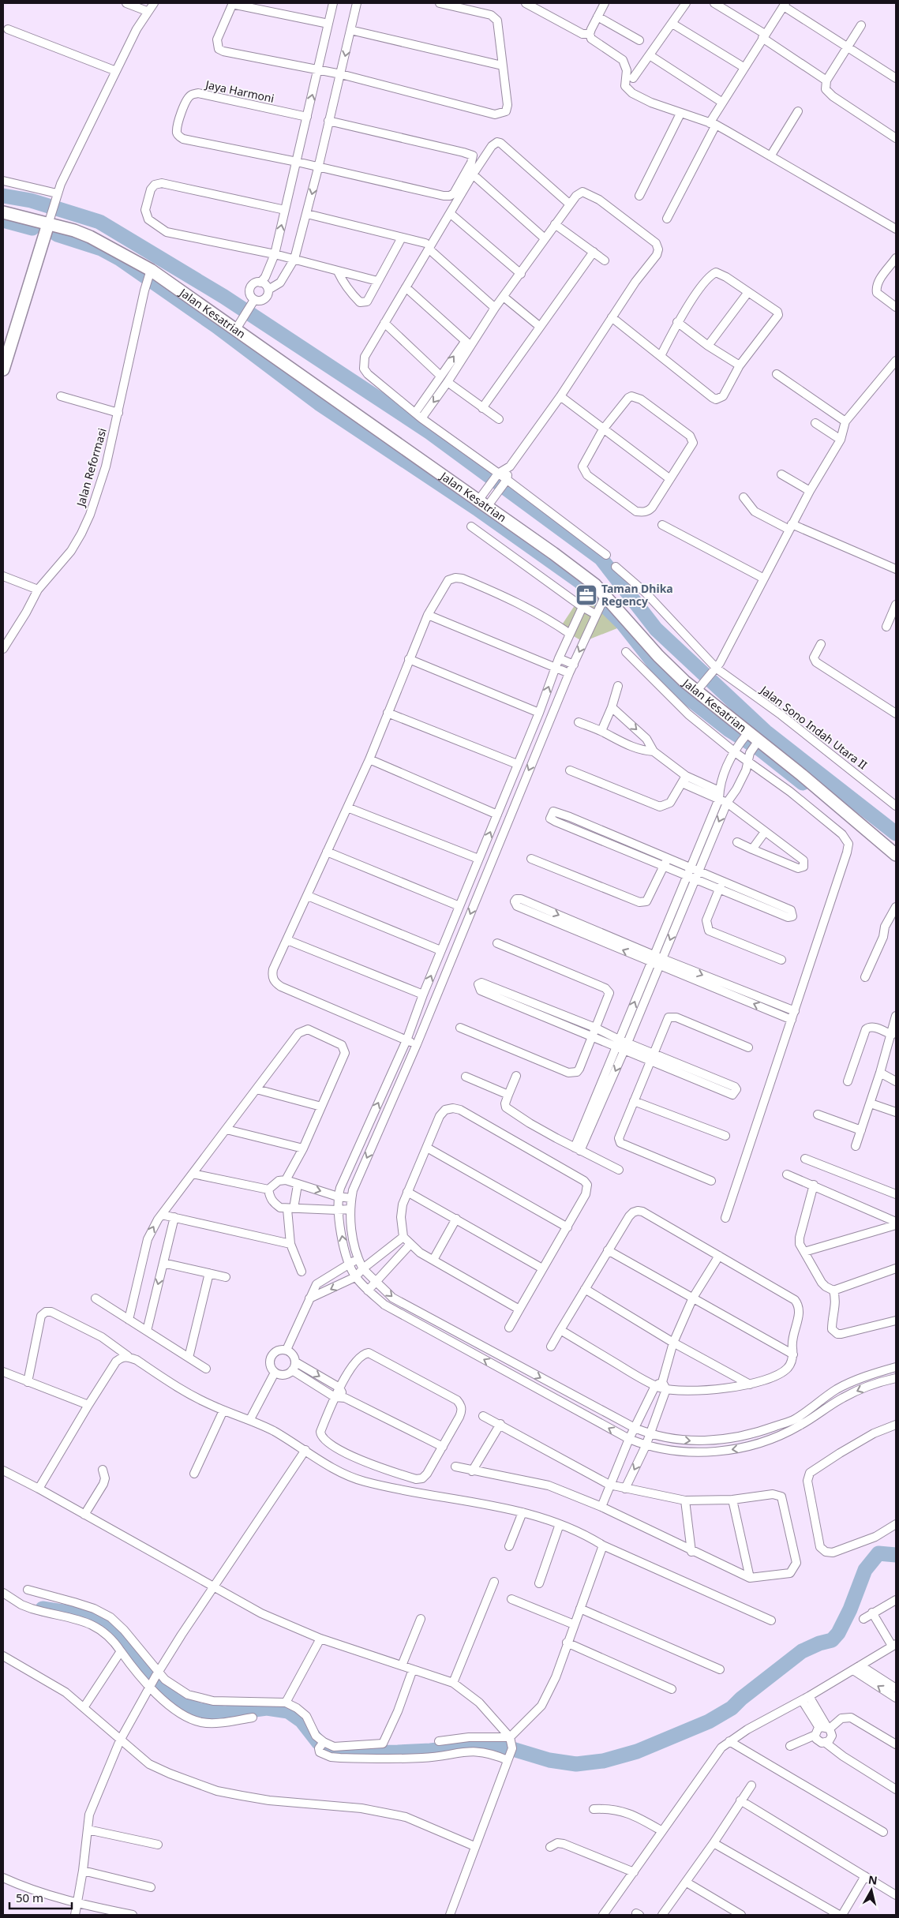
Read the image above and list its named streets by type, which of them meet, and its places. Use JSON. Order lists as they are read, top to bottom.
{
  "streets": {
    "street": [
      "Jaya Harmoni",
      "Jalan Kesatrian",
      "Jalan Reformasi",
      "Jalan Sono Indah Utara II"
    ]
  },
  "crossings": [
    ["Jalan Kesatrian", "Jalan Reformasi"]
  ],
  "places": {
    "office": ["Taman Dhika Regency"]
  },
  "scale_bar": "50 m",
  "north": "top"
}
